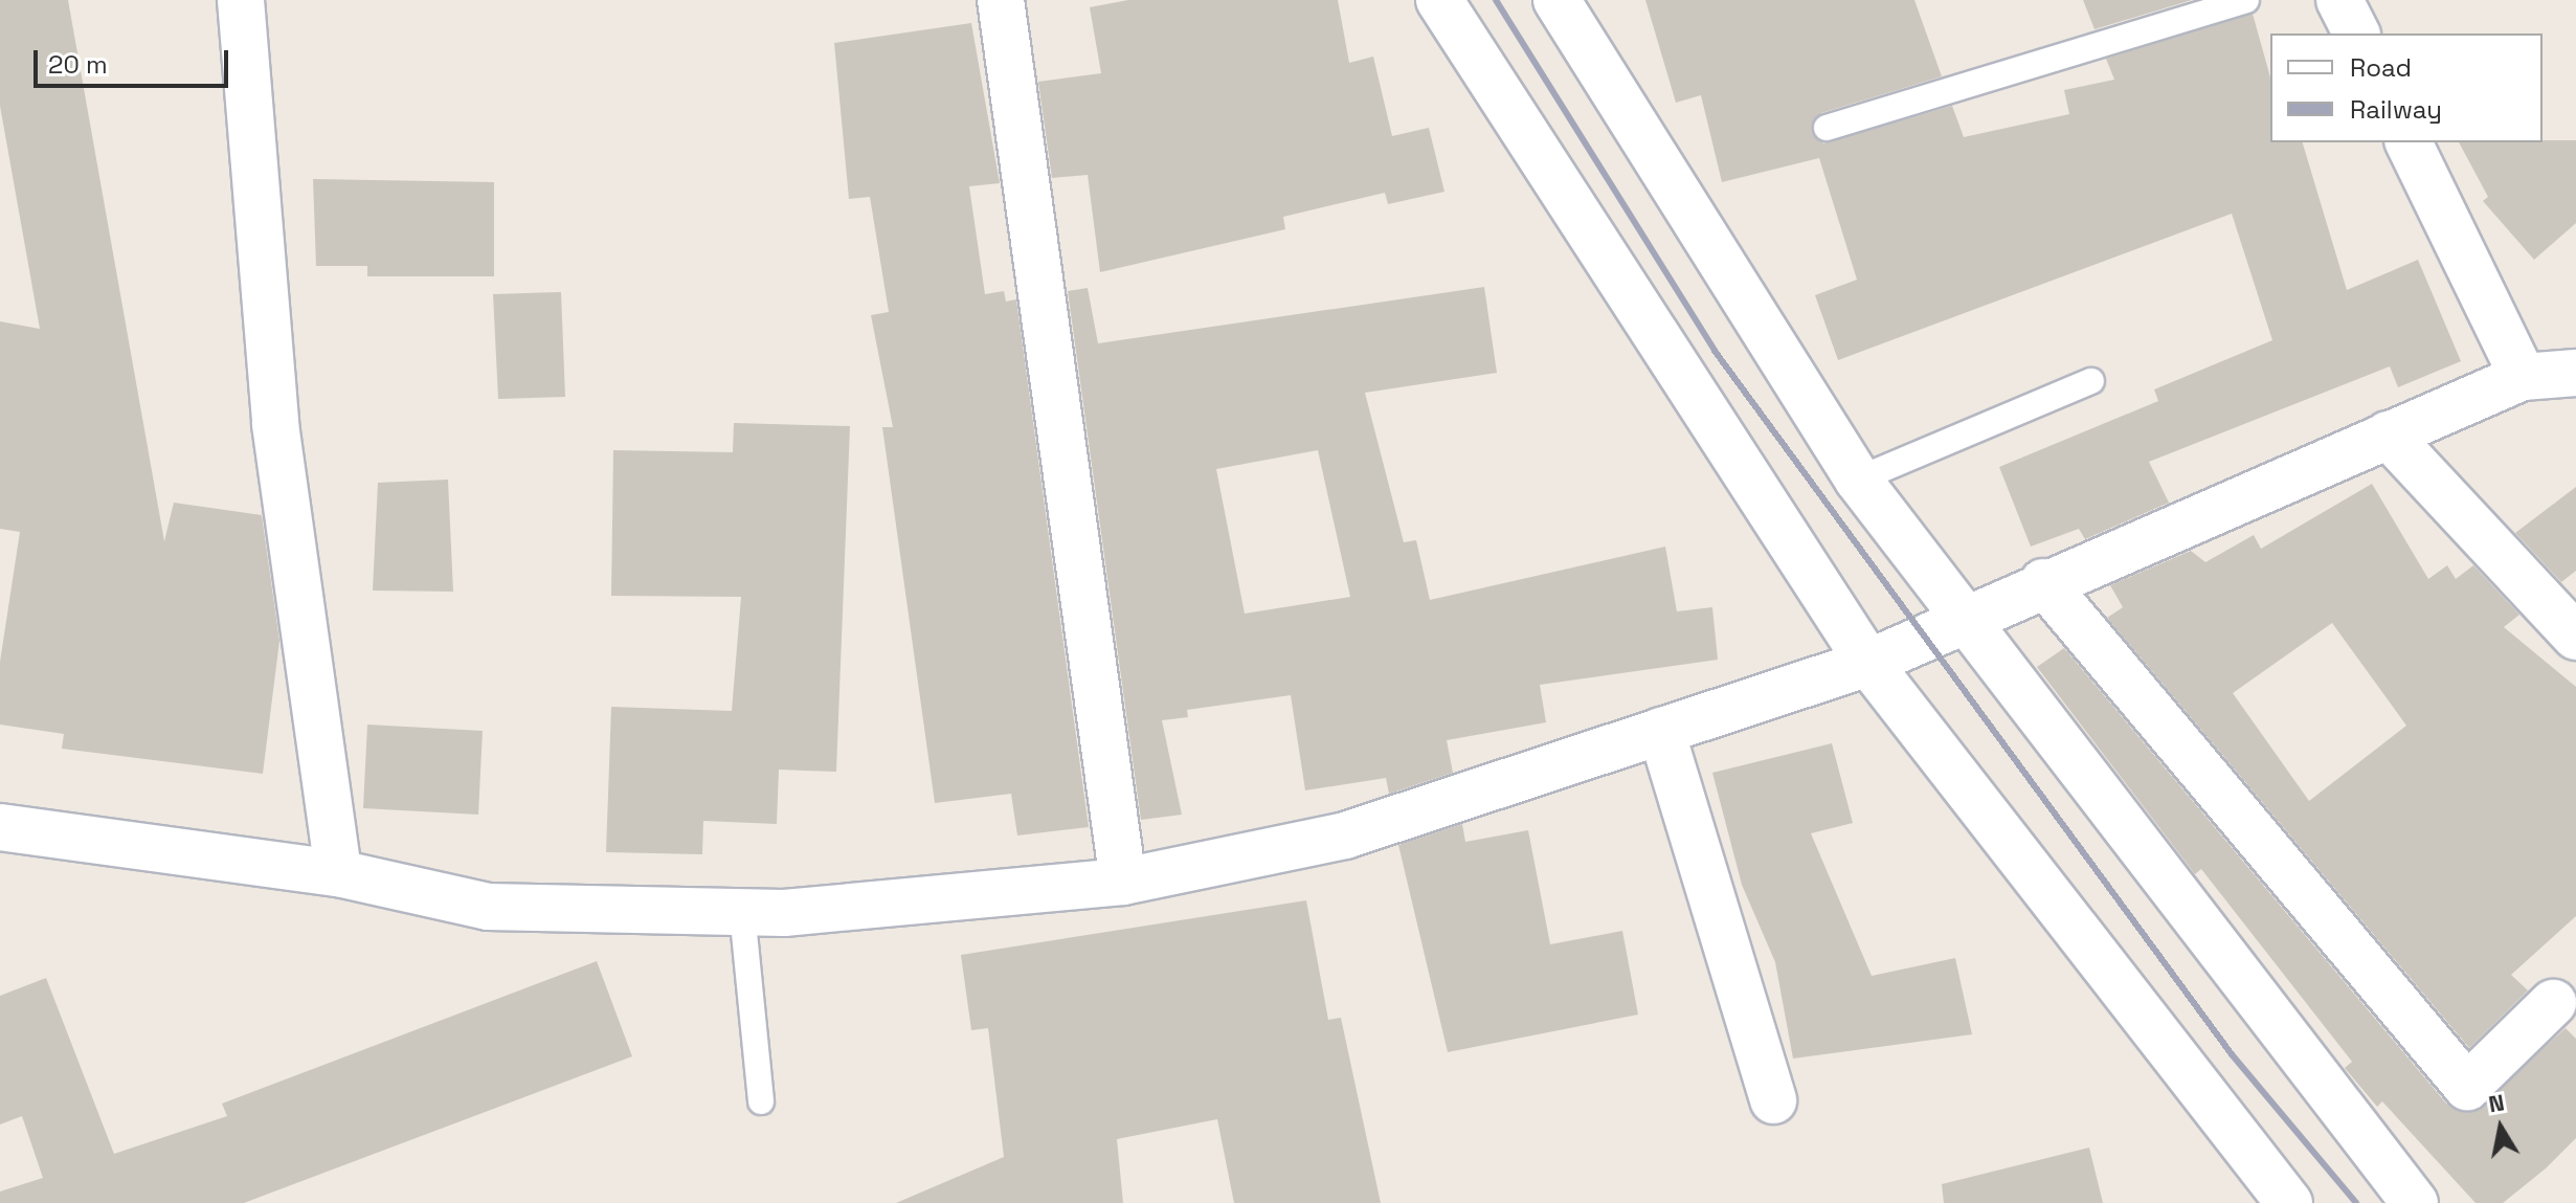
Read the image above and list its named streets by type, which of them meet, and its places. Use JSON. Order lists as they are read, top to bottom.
{
  "legend": ["Road", "Railway"],
  "scale_bar": "20 m",
  "north": "top"
}
